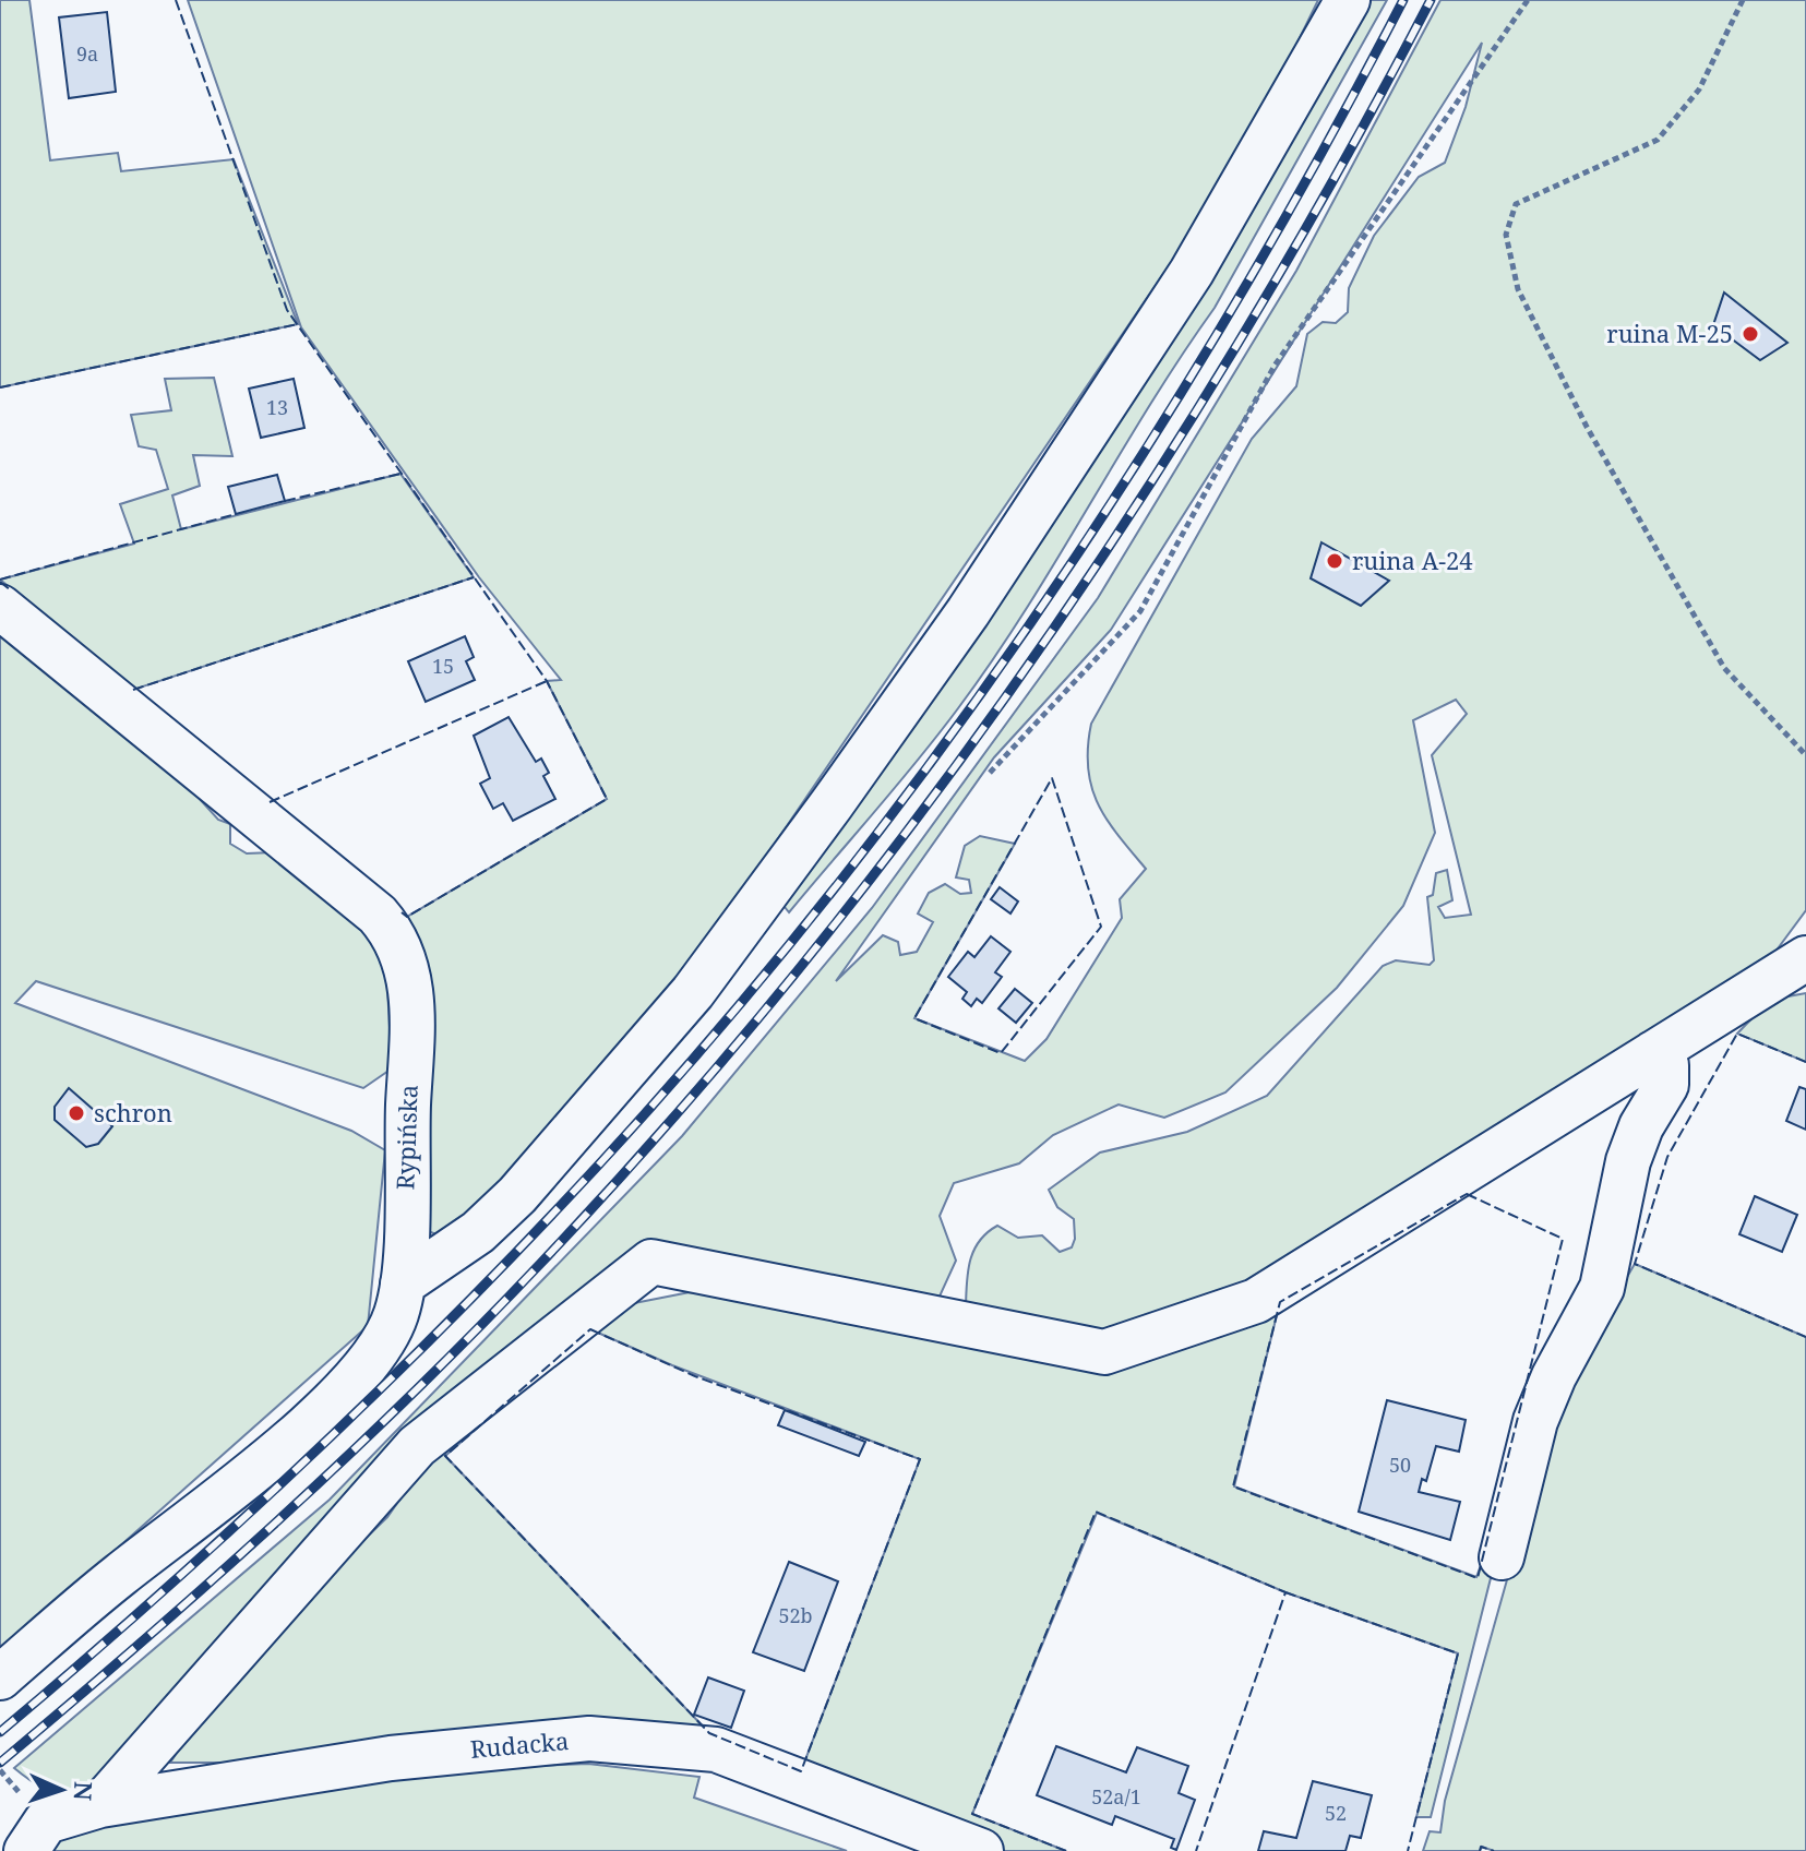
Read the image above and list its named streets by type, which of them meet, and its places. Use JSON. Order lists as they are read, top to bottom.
{
  "streets": {
    "street": ["Rypińska", "Rudacka"]
  },
  "places": ["ruina M-25", "ruina A-24", "schron"],
  "house_numbers": [
    "9a",
    "13",
    "15",
    "50",
    "52b",
    "52a/1",
    "52"
  ],
  "north": "right"
}
